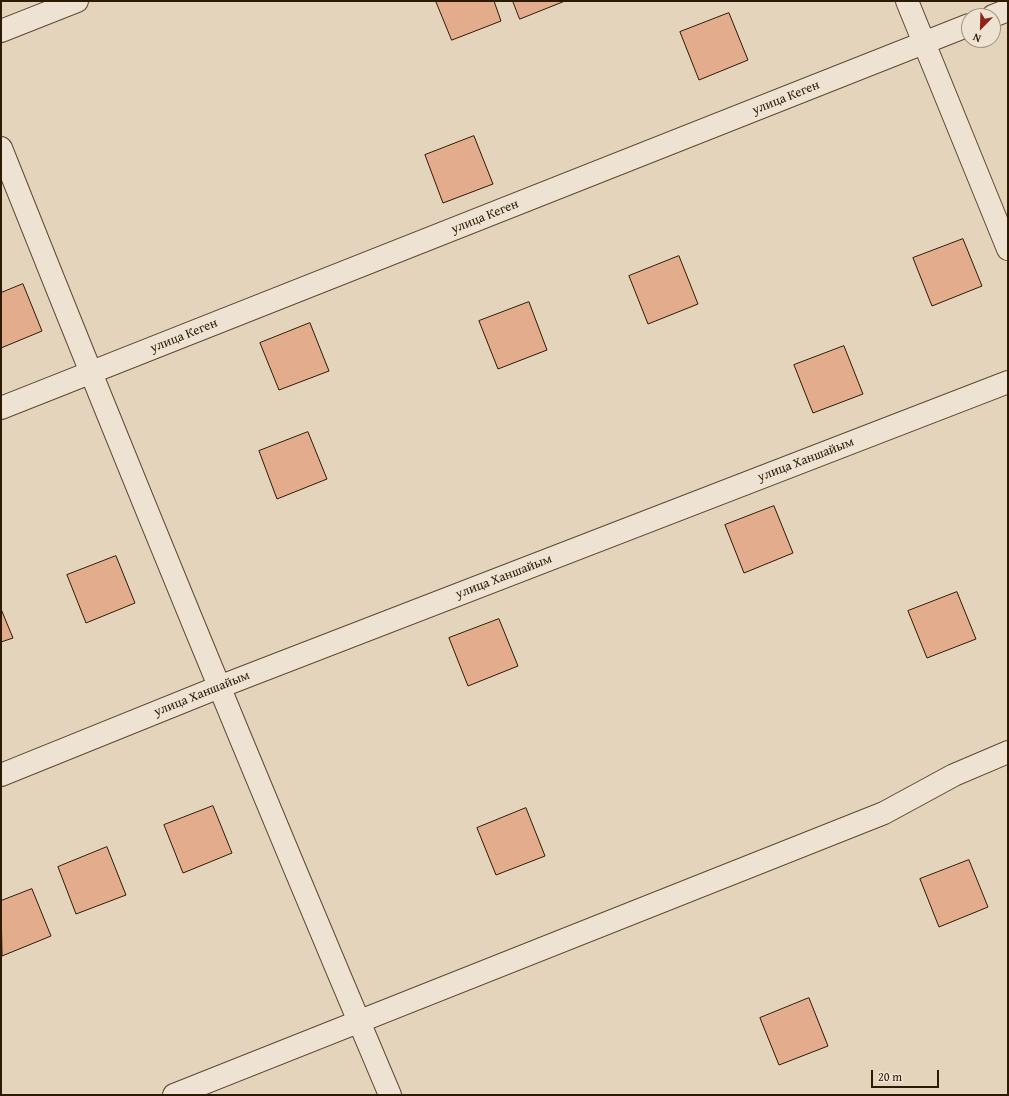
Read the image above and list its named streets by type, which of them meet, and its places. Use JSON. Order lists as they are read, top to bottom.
{
  "streets": {
    "street": ["улица Кеген", "улица Ханшайым"]
  },
  "scale_bar": "20 m",
  "north": "bottom left"
}
